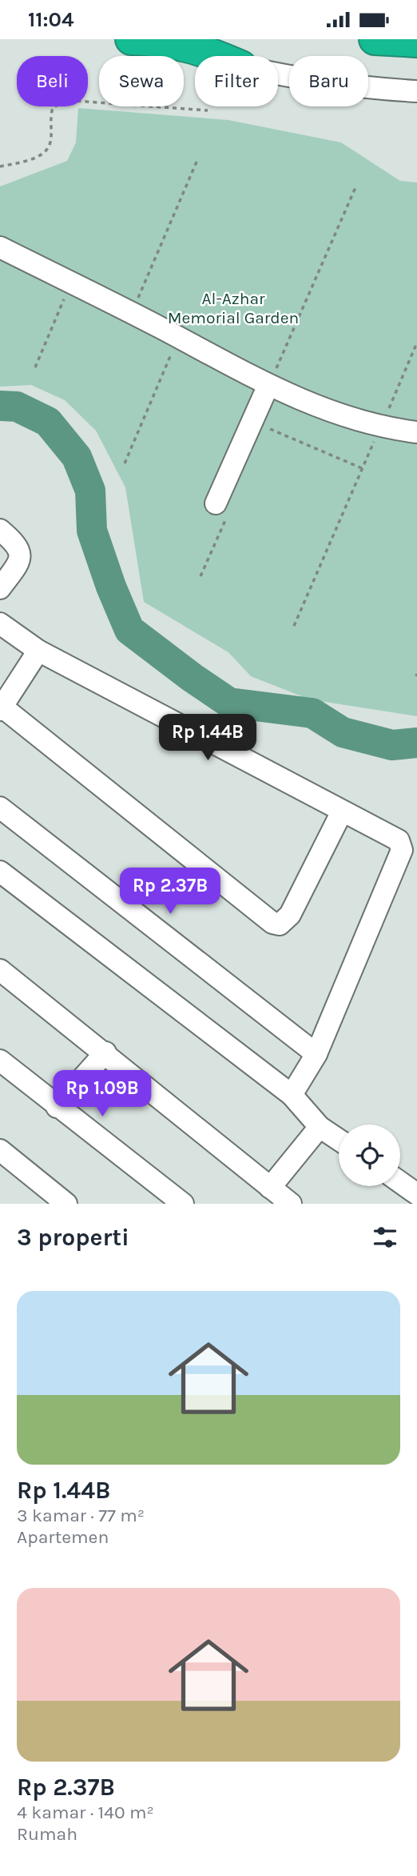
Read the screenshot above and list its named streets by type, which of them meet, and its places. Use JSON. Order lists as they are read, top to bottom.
{
  "parks": ["Al-Azhar Memorial Garden"],
  "page": {
    "status": "11:04",
    "chip": [
      "Beli",
      "Sewa",
      "Filter",
      "Baru"
    ],
    "price": ["Rp 1.44B", "Rp 2.37B", "Rp 1.09B"],
    "heading": "3 properti",
    "list": [
      {
        "name": "Rp 1.44B",
        "note": "3 kamar · 77 m² · Apartemen"
      },
      {
        "name": "Rp 2.37B",
        "note": "4 kamar · 140 m² · Rumah"
      }
    ]
  }
}
